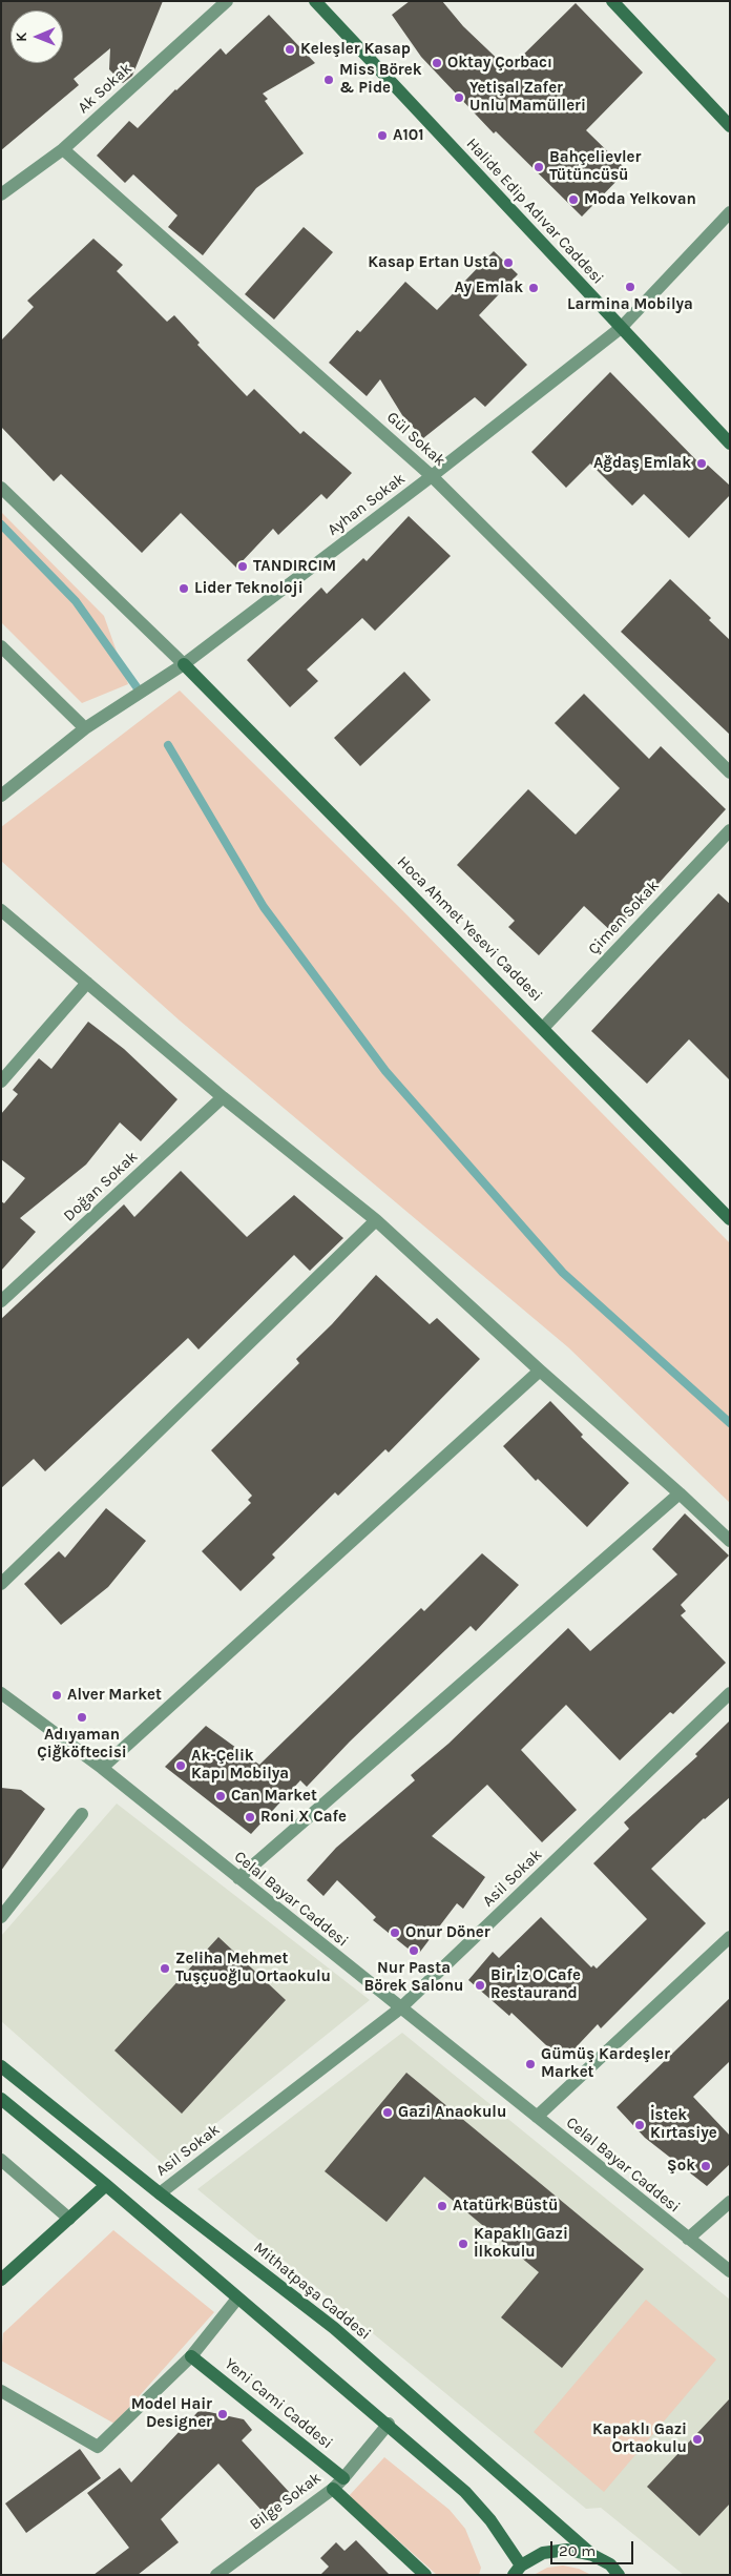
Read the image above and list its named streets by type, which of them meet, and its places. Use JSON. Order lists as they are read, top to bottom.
{
  "streets": {
    "street": [
      "Ak Sokak",
      "Halide Edip Adıvar Caddesi",
      "Gül Sokak",
      "Ayhan Sokak",
      "Çimen Sokak",
      "Hoca Ahmet Yesevi Caddesi",
      "Doğan Sokak",
      "Asil Sokak",
      "Celal Bayar Caddesi",
      "Mithatpaşa Caddesi",
      "Yeni Cami Caddesi",
      "Bilge Sokak"
    ]
  },
  "crossings": [
    ["Ak Sokak", "Gül Sokak"],
    ["Halide Edip Adıvar Caddesi", "Ayhan Sokak"],
    ["Gül Sokak", "Ayhan Sokak"],
    ["Ayhan Sokak", "Hoca Ahmet Yesevi Caddesi"],
    ["Çimen Sokak", "Hoca Ahmet Yesevi Caddesi"],
    ["Asil Sokak", "Celal Bayar Caddesi"],
    ["Asil Sokak", "Mithatpaşa Caddesi"],
    ["Yeni Cami Caddesi", "Bilge Sokak"]
  ],
  "places": [
    "Keleşler Kasap",
    "Oktay Çorbacı",
    "Miss Börek & Pide",
    "Yetişal Zafer Unlu Mamülleri",
    "A101",
    "Bahçelievler Tütüncüsü",
    "Moda Yelkovan",
    "Kasap Ertan Usta",
    "Larmina Mobilya",
    "Ay Emlak",
    "Ağdaş Emlak",
    "TANDIRCIM",
    "Lider Teknoloji",
    "Alver Market",
    "Adıyaman Çiğköftecisi",
    "Ak-Çelik Kapı Mobilya",
    "Can Market",
    "Roni X Cafe",
    "Onur Döner",
    "Nur Pasta Börek Salonu",
    "Zeliha Mehmet Tuşçuoğlu Ortaokulu",
    "Bir İz O Cafe Restaurand",
    "Gümüş Kardeşler Market",
    "Gazi Anaokulu",
    "İstek Kırtasiye",
    "Şok",
    "Atatürk Büstü",
    "Kapaklı Gazi İlkokulu",
    "Model Hair Designer",
    "Kapaklı Gazi Ortaokulu"
  ],
  "scale_bar": "20 m",
  "north": "left"
}
